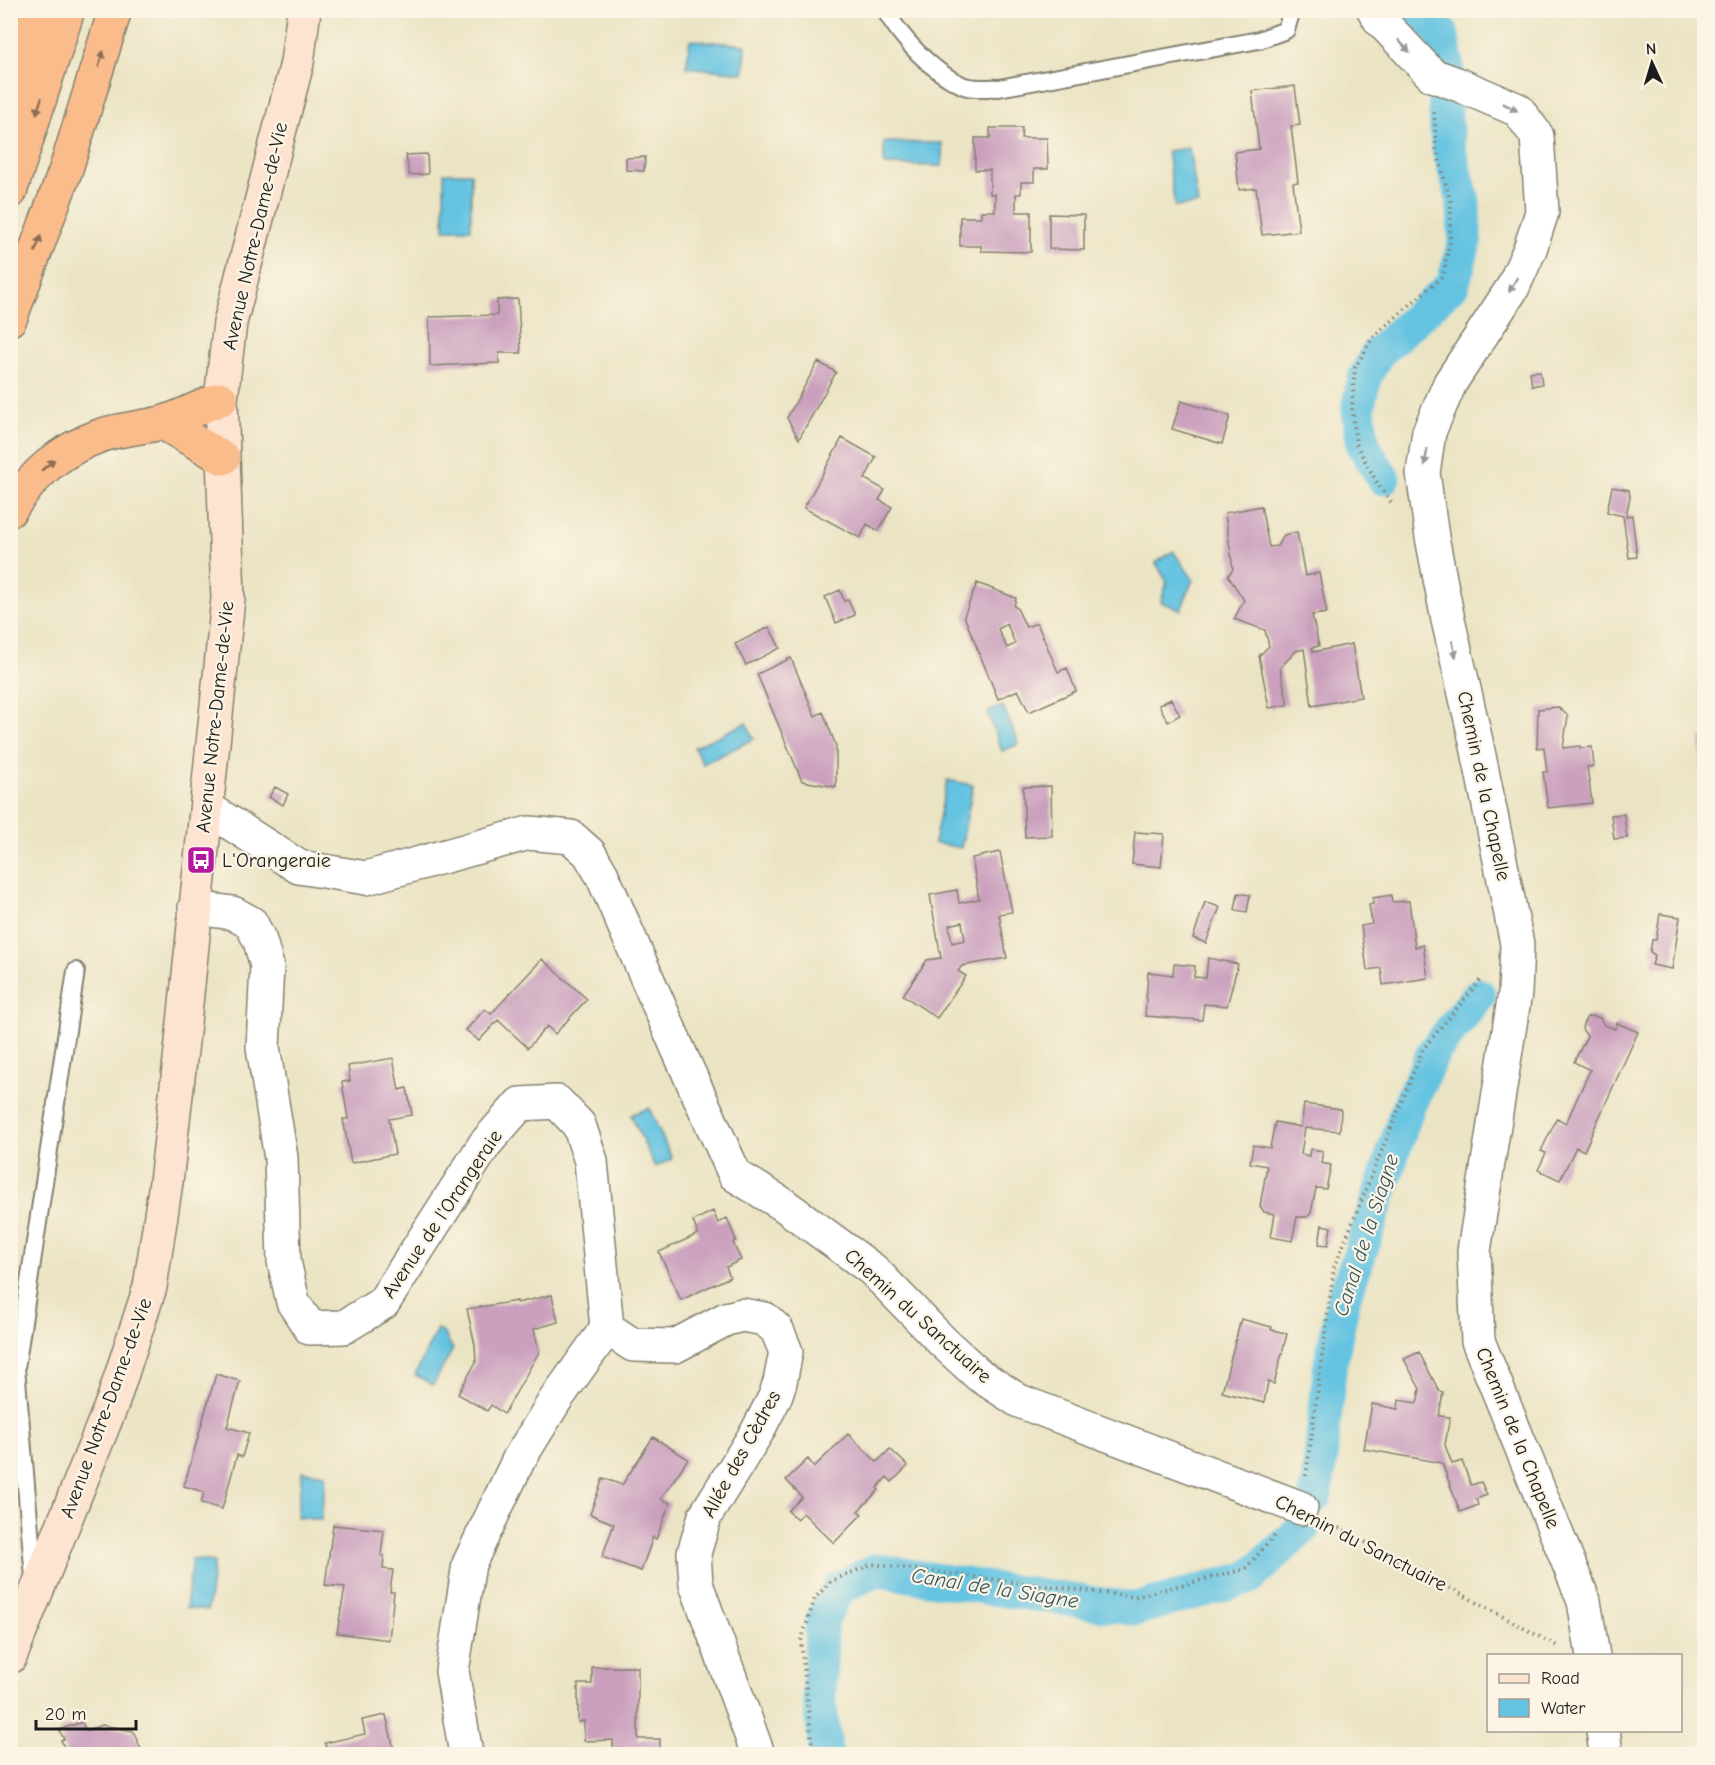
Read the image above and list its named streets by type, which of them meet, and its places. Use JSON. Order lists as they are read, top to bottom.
{
  "streets": {
    "main road": ["Avenue Notre-Dame-de-Vie"],
    "street": [
      "Chemin de la Chapelle",
      "Avenue de l'Orangeraie",
      "Chemin du Sanctuaire",
      "Allée des Cèdres"
    ]
  },
  "crossings": [
    ["Avenue Notre-Dame-de-Vie", "Avenue de l'Orangeraie"],
    ["Avenue Notre-Dame-de-Vie", "Chemin du Sanctuaire"],
    ["Chemin de la Chapelle", "Chemin du Sanctuaire"],
    ["Avenue de l'Orangeraie", "Allée des Cèdres"]
  ],
  "one_way": ["Chemin de la Chapelle"],
  "water": ["Canal de la Siagne"],
  "places": {
    "bus stop": ["L'Orangeraie"]
  },
  "legend": ["Road", "Water"],
  "scale_bar": "20 m",
  "north": "top"
}
